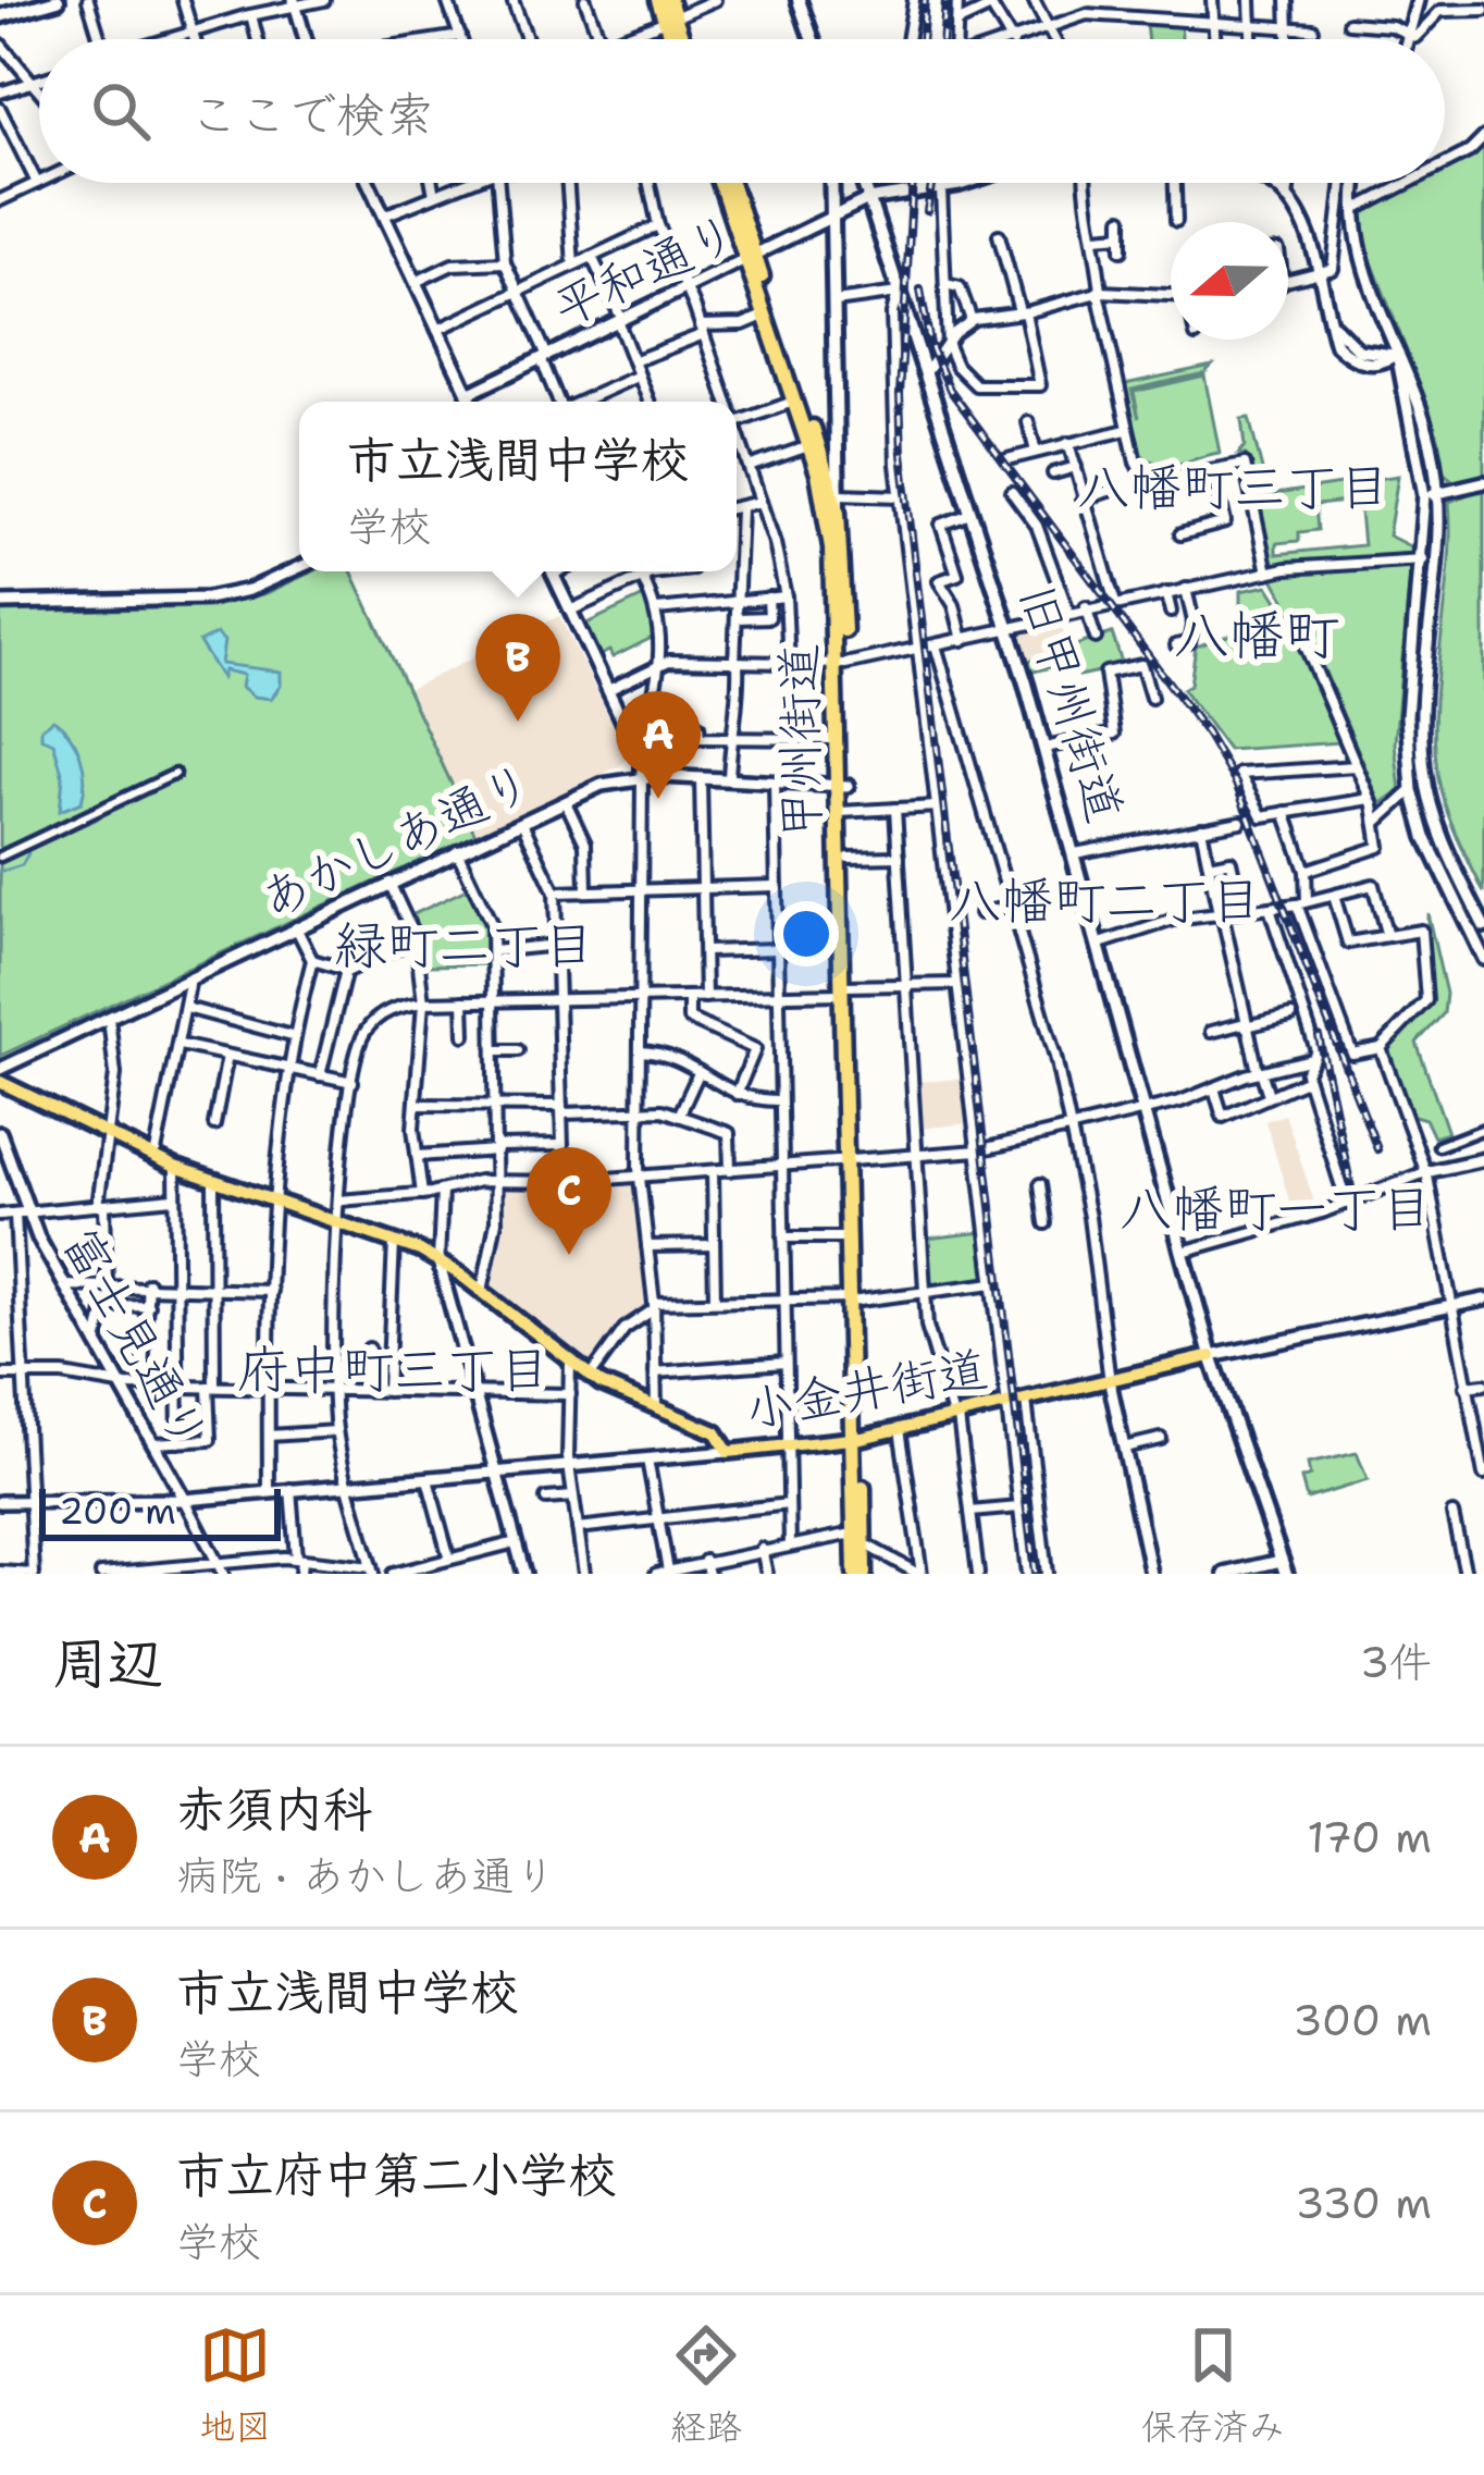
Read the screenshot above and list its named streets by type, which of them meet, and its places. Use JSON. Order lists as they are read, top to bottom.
{
  "streets": {
    "highway": ["甲州街道"],
    "main road": ["旧甲州街道", "小金井街道"],
    "street": ["平和通り", "あかしあ通り", "富士見通り"]
  },
  "crossings": [
    ["平和通り", "旧甲州街道"],
    ["平和通り", "甲州街道"],
    ["旧甲州街道", "小金井街道"],
    ["甲州街道", "あかしあ通り"],
    ["甲州街道", "小金井街道"]
  ],
  "districts": [
    "八幡町三丁目",
    "八幡町",
    "八幡町二丁目",
    "緑町二丁目",
    "八幡町一丁目",
    "府中町三丁目"
  ],
  "scale_bar": "200 m",
  "north": "left",
  "page": {
    "search": "ここで検索",
    "popup": ["市立浅間中学校", "学校"],
    "pins": ["B", "A", "C"],
    "scale": "200 m",
    "heading": ["周辺", "3件"],
    "list": [
      {
        "mark": "A",
        "name": "赤須内科",
        "note": "病院 · あかしあ通り",
        "value": "170 m"
      },
      {
        "mark": "B",
        "name": "市立浅間中学校",
        "note": "学校",
        "value": "300 m"
      },
      {
        "mark": "C",
        "name": "市立府中第二小学校",
        "note": "学校",
        "value": "330 m"
      }
    ],
    "nav": ["地図", "経路", "保存済み"]
  }
}
